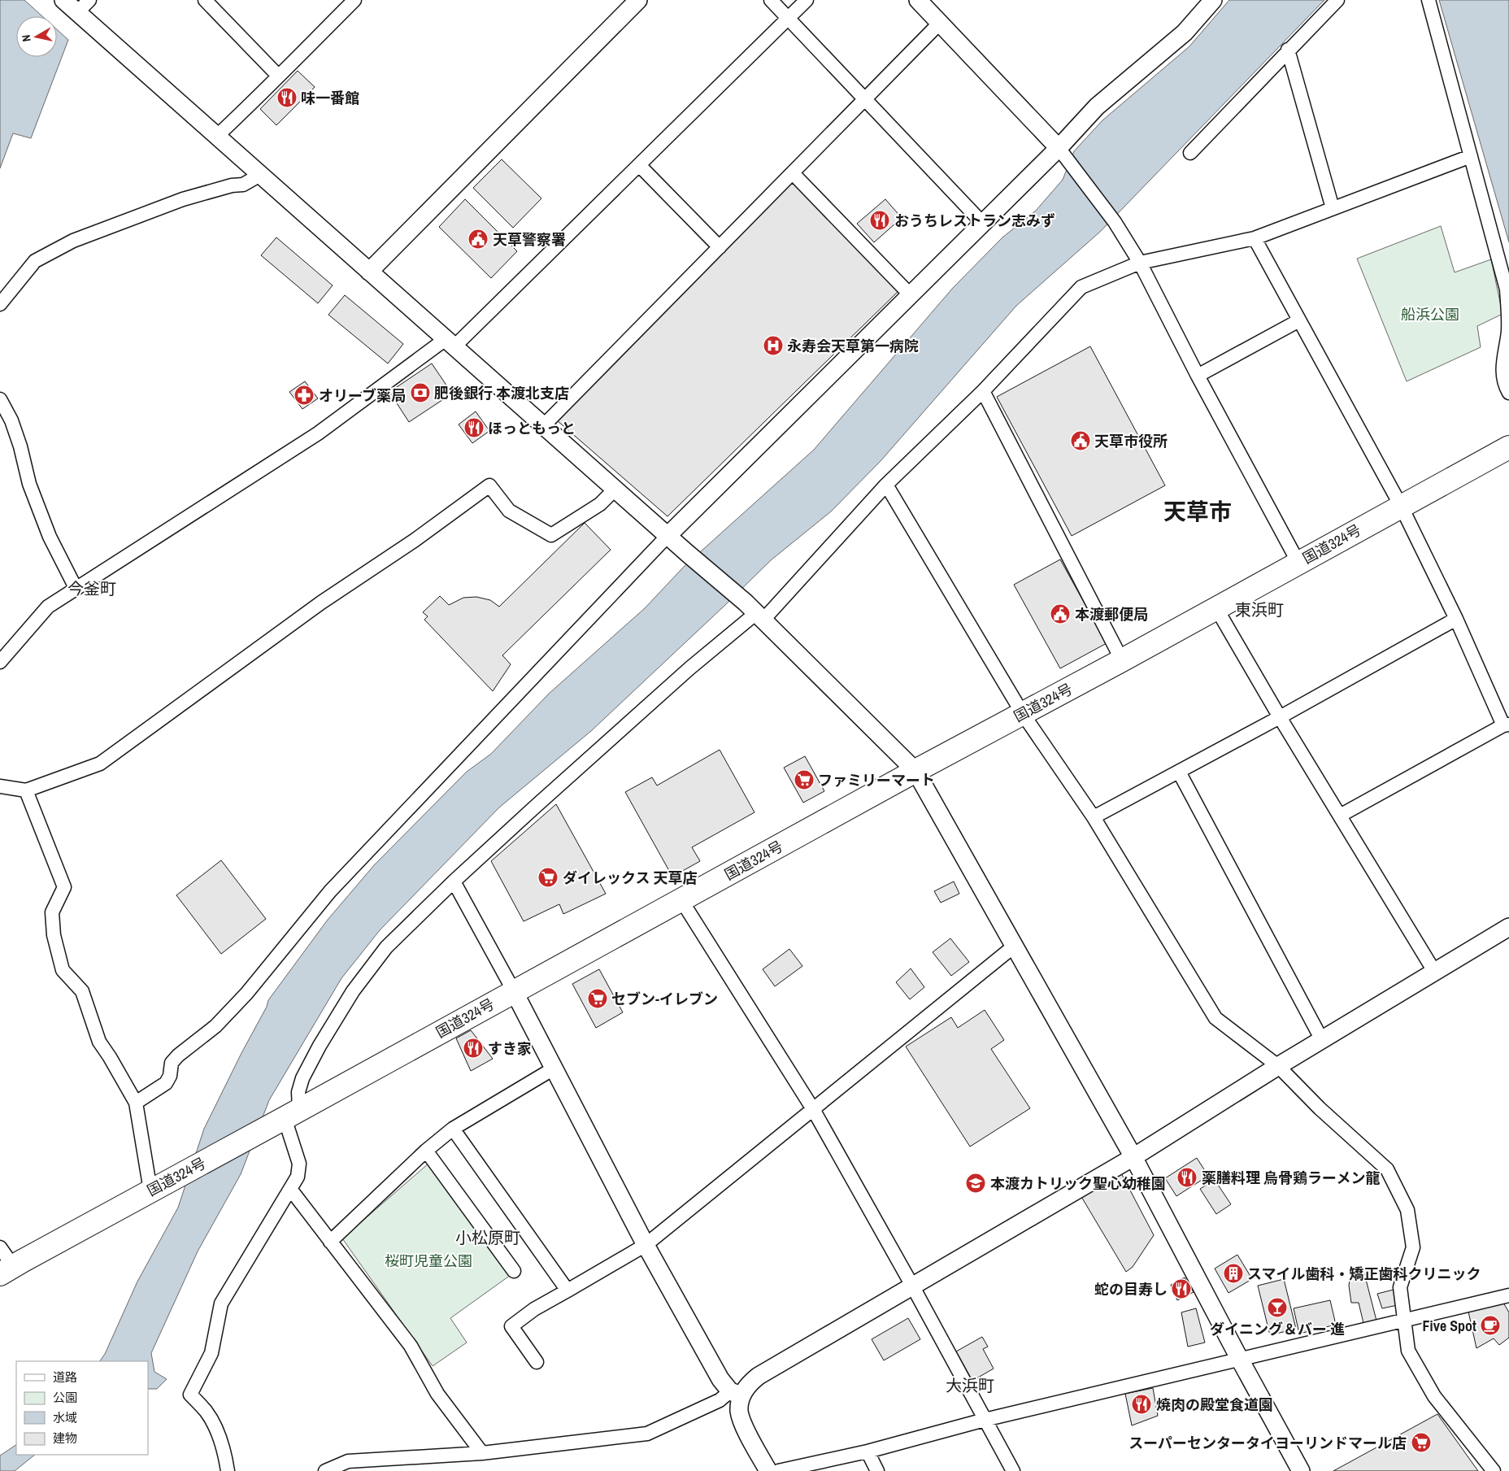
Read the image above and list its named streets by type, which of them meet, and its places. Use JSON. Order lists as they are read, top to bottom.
{
  "streets": {
    "highway": ["国道324号"]
  },
  "districts": [
    "天草市",
    "今釜町",
    "東浜町",
    "小松原町",
    "大浜町"
  ],
  "parks": ["船浜公園", "桜町児童公園"],
  "places": {
    "restaurant": [
      "味一番館",
      "おうちレストラン志みず",
      "ほっともっと",
      "すき家",
      "薬膳料理 烏骨鶏ラーメン龍",
      "蛇の目寿し",
      "焼肉の殿堂食道園"
    ],
    "public building": ["天草警察署", "天草市役所", "本渡郵便局"],
    "hospital": ["永寿会天草第一病院"],
    "bank": ["肥後銀行 本渡北支店"],
    "pharmacy": ["オリーブ薬局"],
    "supermarket": [
      "ファミリーマート",
      "ダイレックス 天草店",
      "セブン-イレブン",
      "スーパーセンタータイヨーリンドマール店"
    ],
    "school or university": ["本渡カトリック聖心幼稚園"],
    "building": ["スマイル歯科・矯正歯科クリニック"],
    "bar": ["ダイニング＆バー 進"],
    "cafe": ["Five Spot"]
  },
  "legend": [
    "道路",
    "公園",
    "水域",
    "建物"
  ],
  "north": "left"
}
